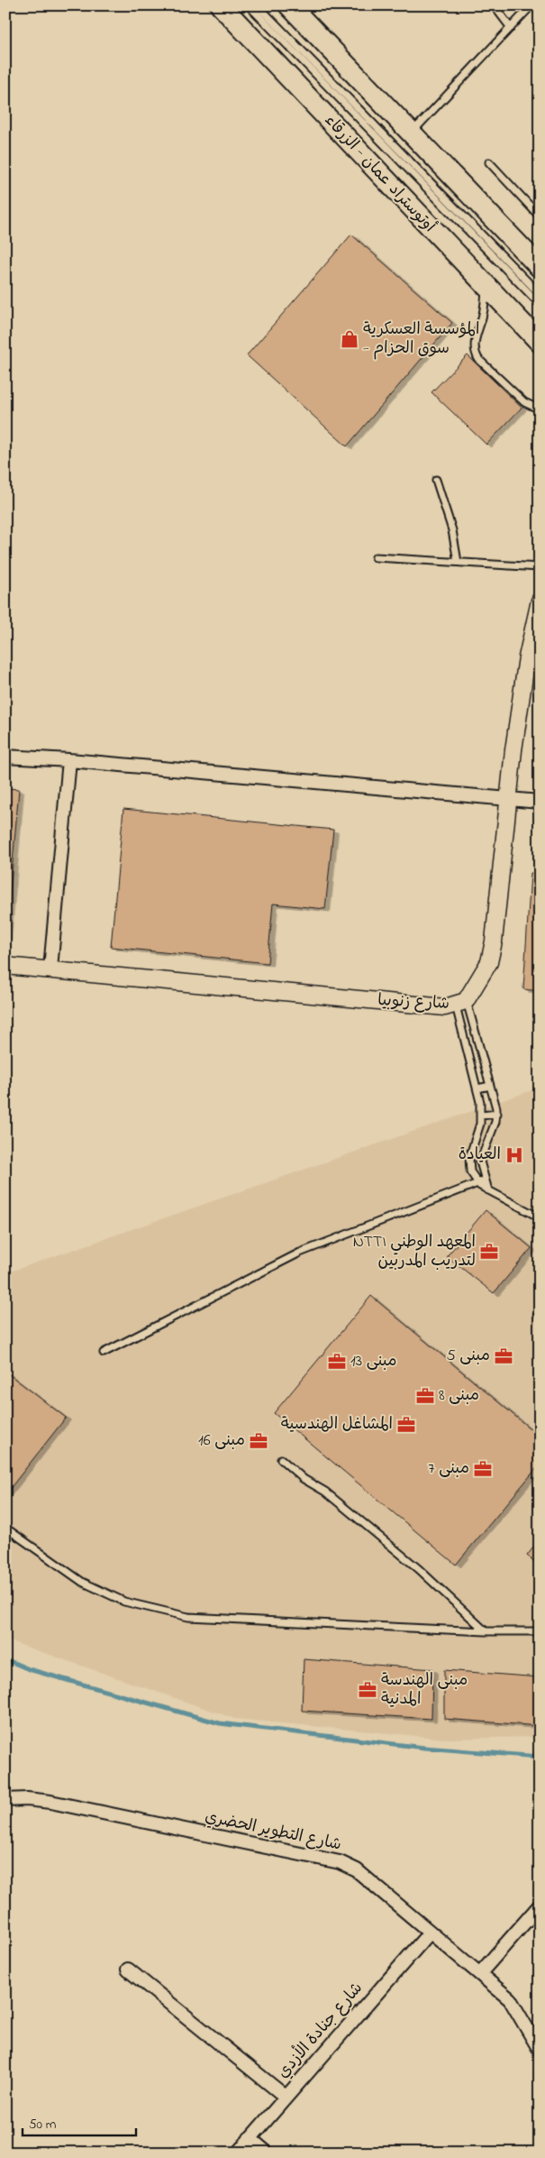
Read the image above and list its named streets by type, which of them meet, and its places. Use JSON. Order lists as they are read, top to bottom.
{
  "streets": {
    "highway": ["أوتوستراد عمان - الزرقاء"],
    "street": ["شارع زنوبيا", "شارع التطوير الحضري", "شارع جنادة الأزدي"]
  },
  "crossings": [
    ["شارع التطوير الحضري", "شارع جنادة الأزدي"]
  ],
  "places": {
    "shop": ["المؤسسة العسكرية - سوق الحزام"],
    "hospital": ["العيادة"],
    "office": [
      "NTTI المعهد الوطني لتدريب المدربين",
      "مبنى 5",
      "مبنى 13",
      "مبنى 8",
      "المشاغل الهندسية",
      "مبنى 16",
      "مبنى 7",
      "مبنى الهندسة المدنية"
    ]
  },
  "scale_bar": "50 m"
}
